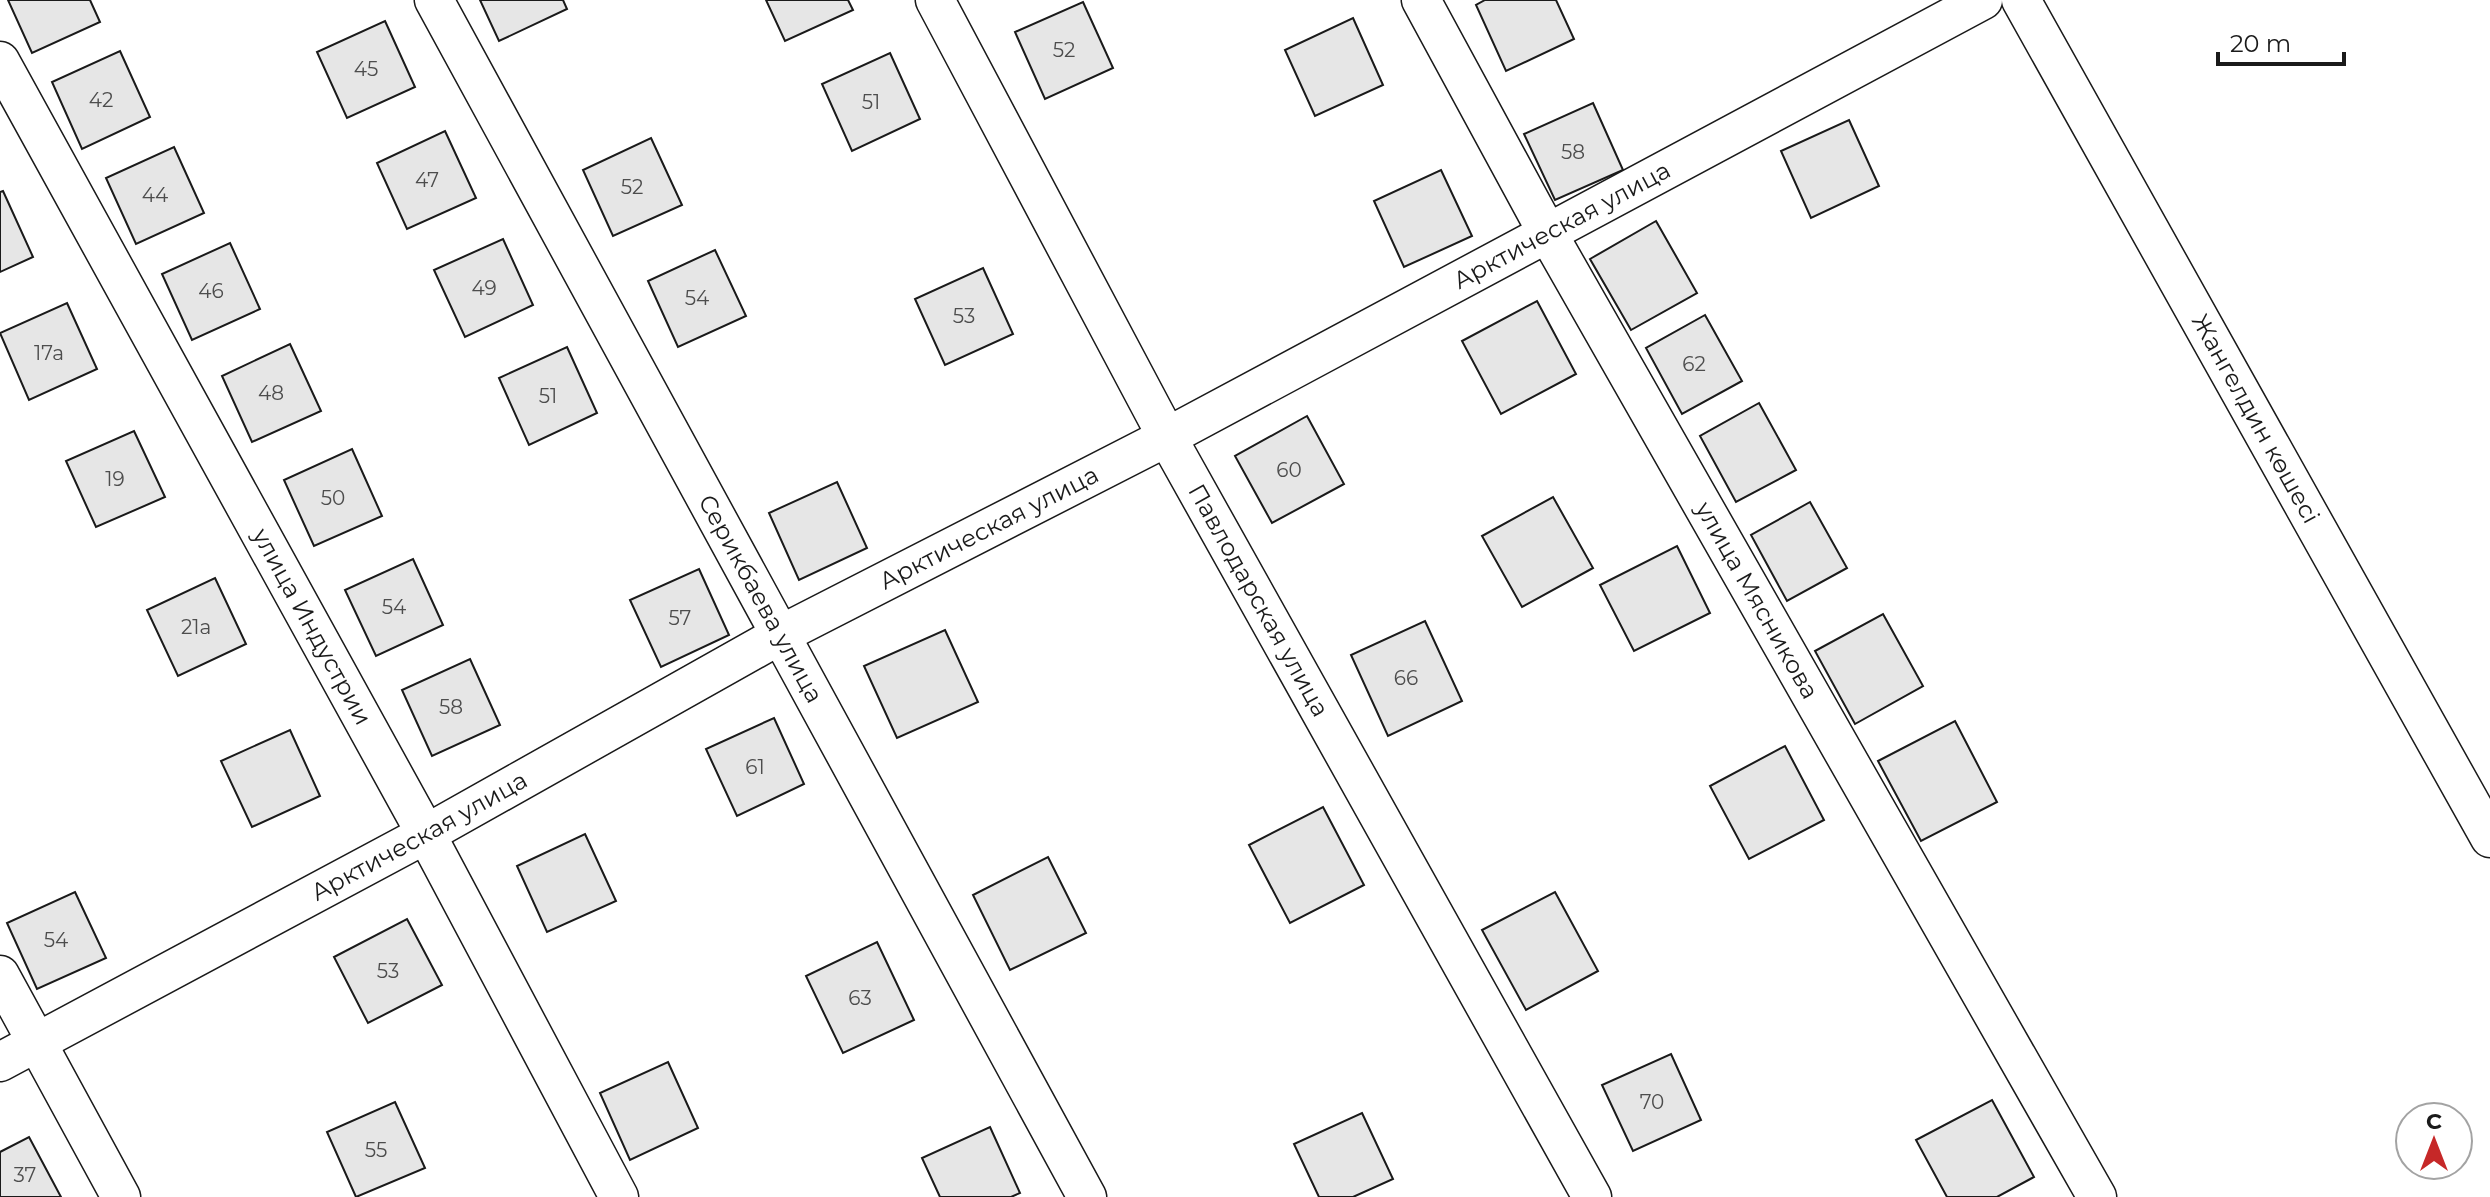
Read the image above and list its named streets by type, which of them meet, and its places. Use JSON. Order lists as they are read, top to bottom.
{
  "streets": {
    "street": [
      "Арктическая улица",
      "Жангелдин көшесі",
      "Серикбаева улица",
      "улица Мясникова",
      "Павлодарская улица",
      "улица Индустрии"
    ]
  },
  "crossings": [
    ["Арктическая улица", "Серикбаева улица"],
    ["Арктическая улица", "улица Мясникова"],
    ["Арктическая улица", "Павлодарская улица"],
    ["Арктическая улица", "улица Индустрии"]
  ],
  "house_numbers": [
    "52",
    "45",
    "42",
    "51",
    "58",
    "47",
    "52",
    "44",
    "49",
    "46",
    "54",
    "53",
    "17а",
    "62",
    "48",
    "51",
    "60",
    "19",
    "50",
    "54",
    "57",
    "21а",
    "66",
    "58",
    "61",
    "54",
    "53",
    "63",
    "70",
    "55",
    "37"
  ],
  "scale_bar": "20 m",
  "north": "top"
}
